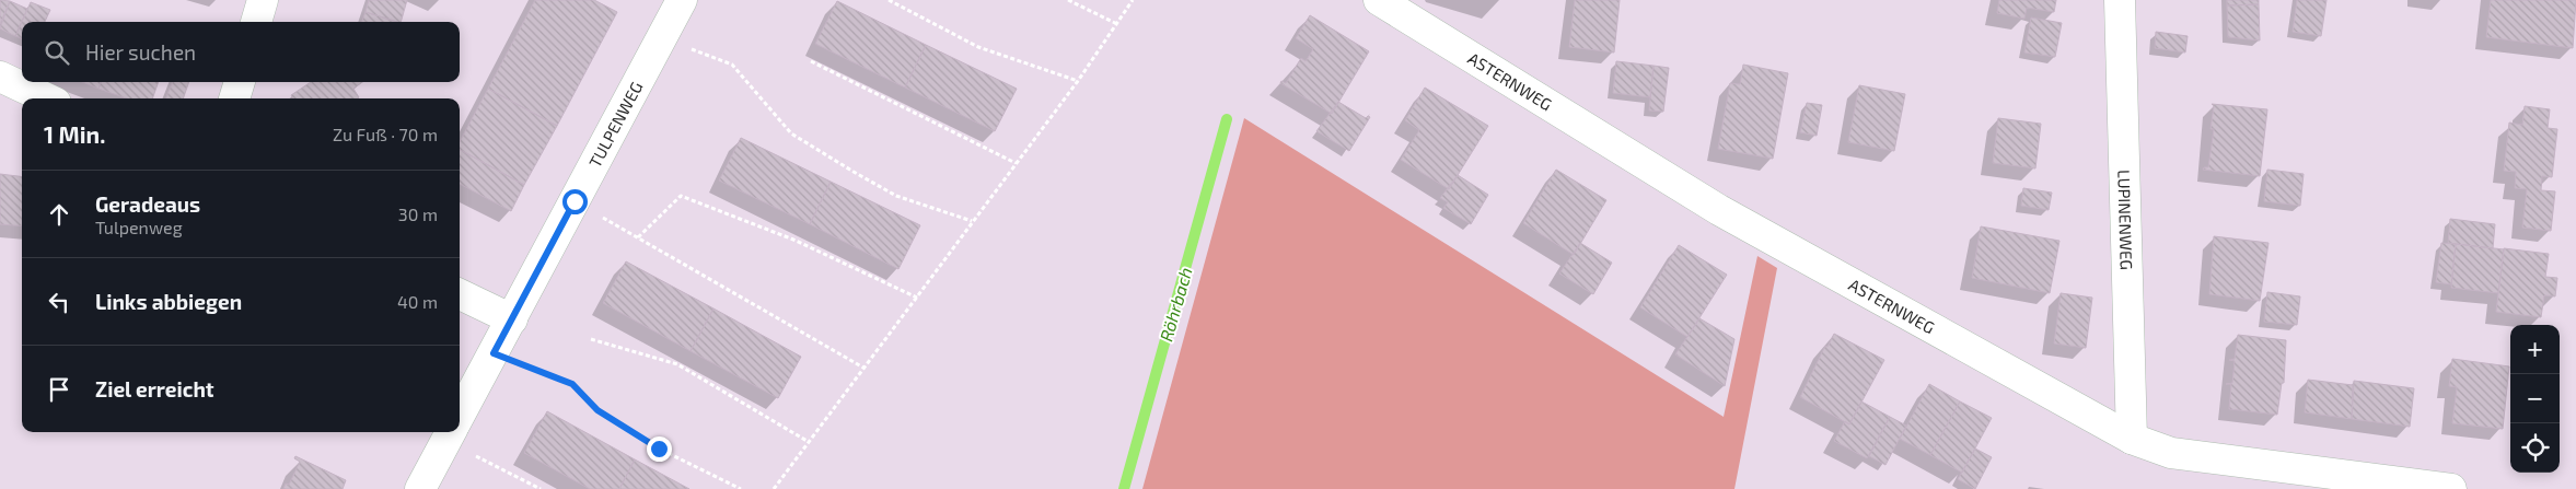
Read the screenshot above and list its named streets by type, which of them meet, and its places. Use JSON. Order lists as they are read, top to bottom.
{
  "streets": {
    "street": ["ASTERNWEG", "TULPENWEG", "LUPINENWEG"]
  },
  "crossings": [
    ["ASTERNWEG", "LUPINENWEG"]
  ],
  "water": ["Röhrbach"],
  "page": {
    "search": "Hier suchen",
    "heading": ["1 Min.", "Zu Fuß · 70 m"],
    "list": [
      ["Geradeaus", "Tulpenweg", "30 m"],
      ["Links abbiegen", "40 m"],
      "Ziel erreicht"
    ],
    "map_buttons": ["+", "−"]
  }
}
